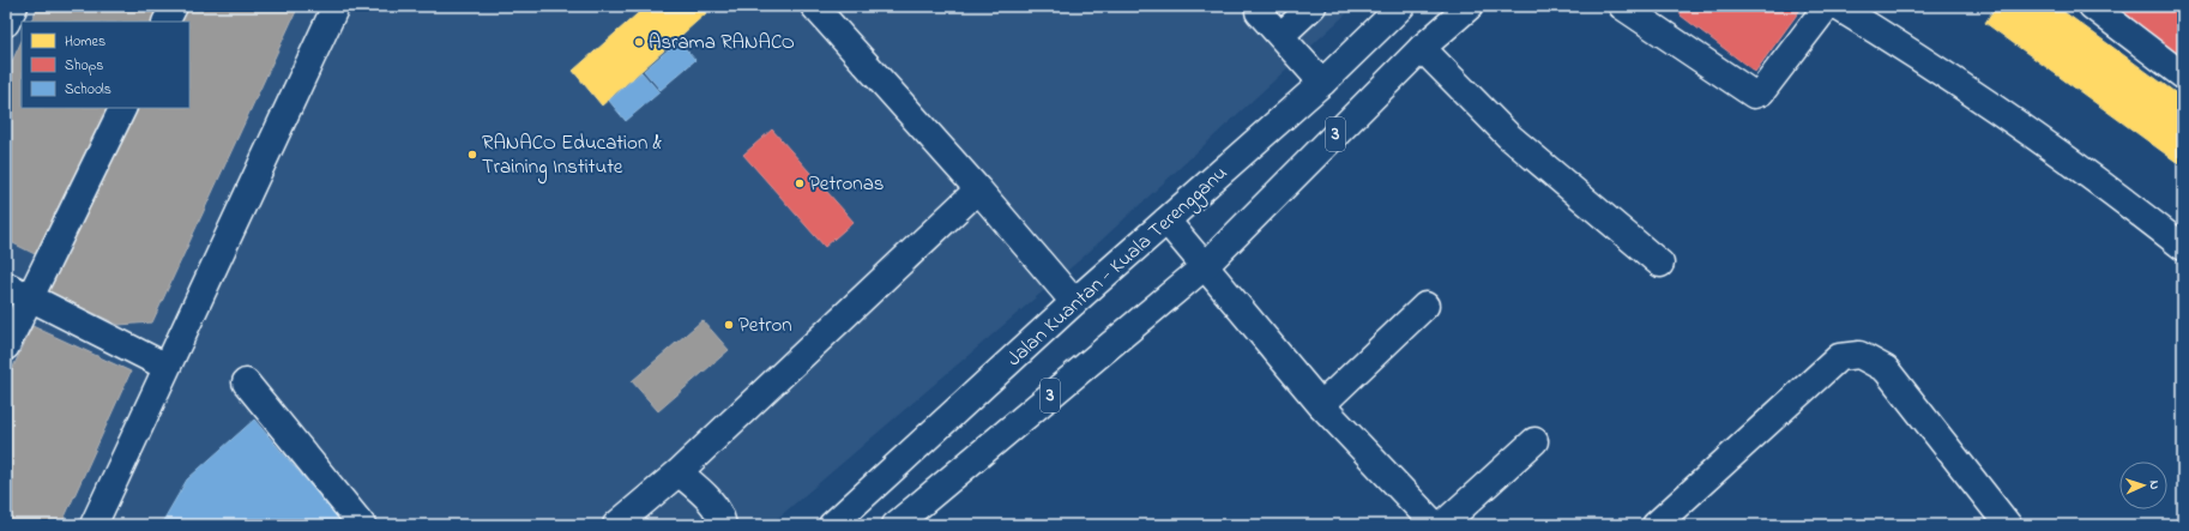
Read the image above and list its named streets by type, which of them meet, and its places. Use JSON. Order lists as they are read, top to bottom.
{
  "streets": {
    "main road": ["3", "Jalan Kuantan - Kuala Terengganu"]
  },
  "places": [
    "Asrama RANACO",
    "RANACO Education & Training Institute",
    "Petronas",
    "Petron"
  ],
  "legend": ["Homes", "Shops", "Schools"],
  "north": "right"
}
